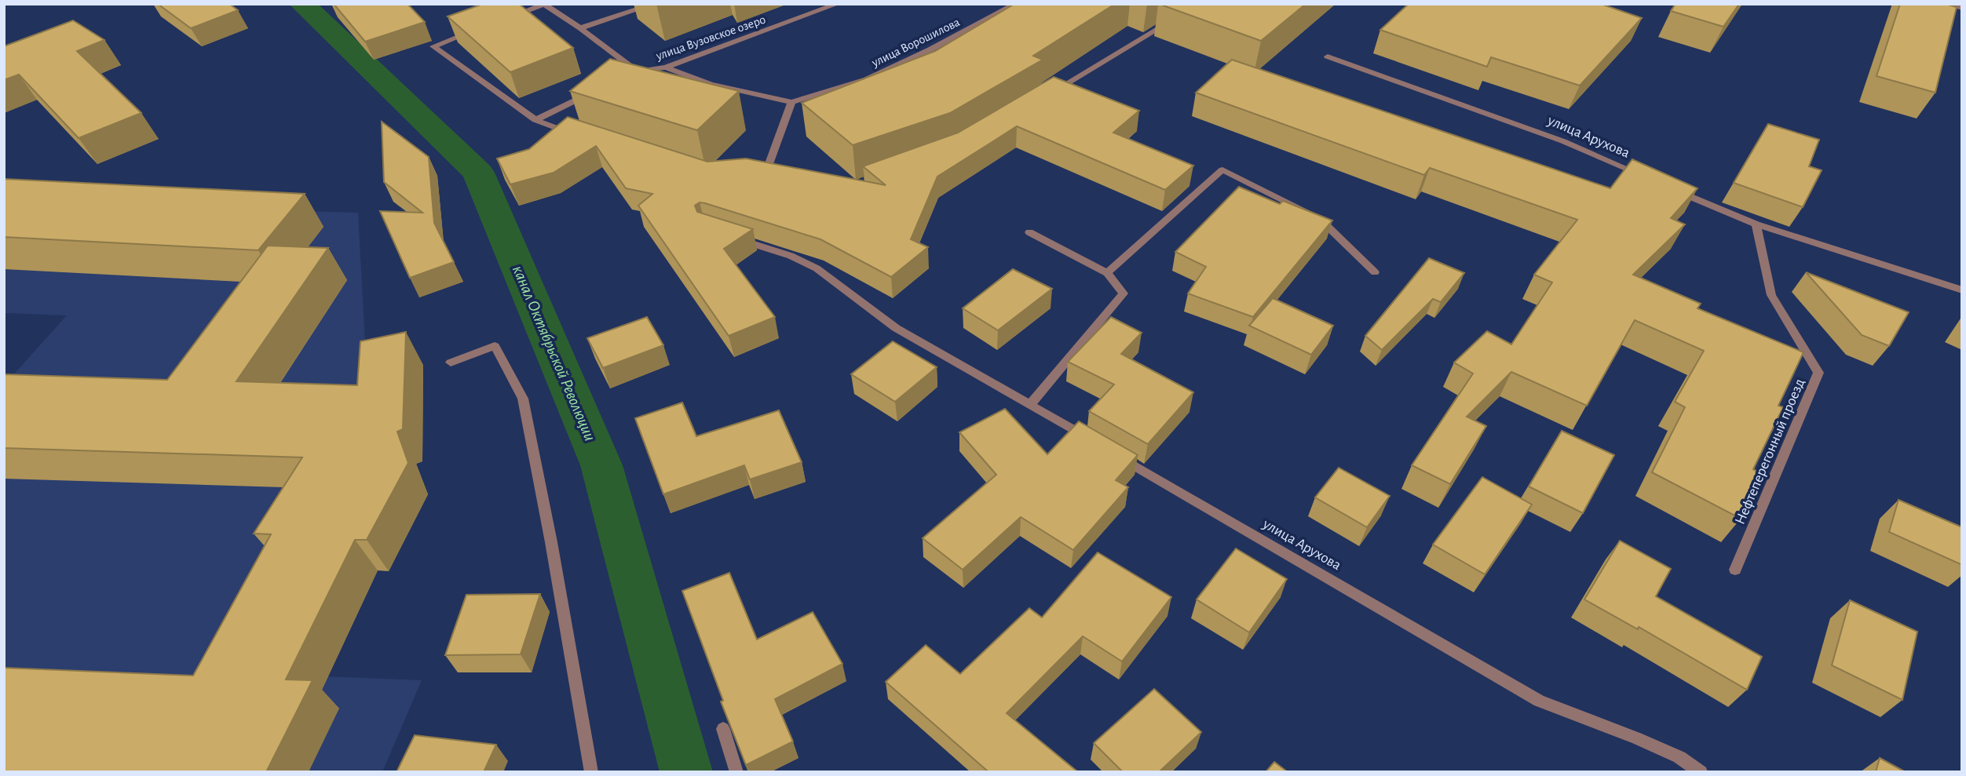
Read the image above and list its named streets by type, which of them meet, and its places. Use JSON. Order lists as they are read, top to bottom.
{
  "streets": {
    "street": [
      "улица Вузовское озеро",
      "улица Ворошилова",
      "улица Арухова",
      "Нефтеперегонный проезд"
    ]
  },
  "water": ["канал Октябрьской Революции"]
}
